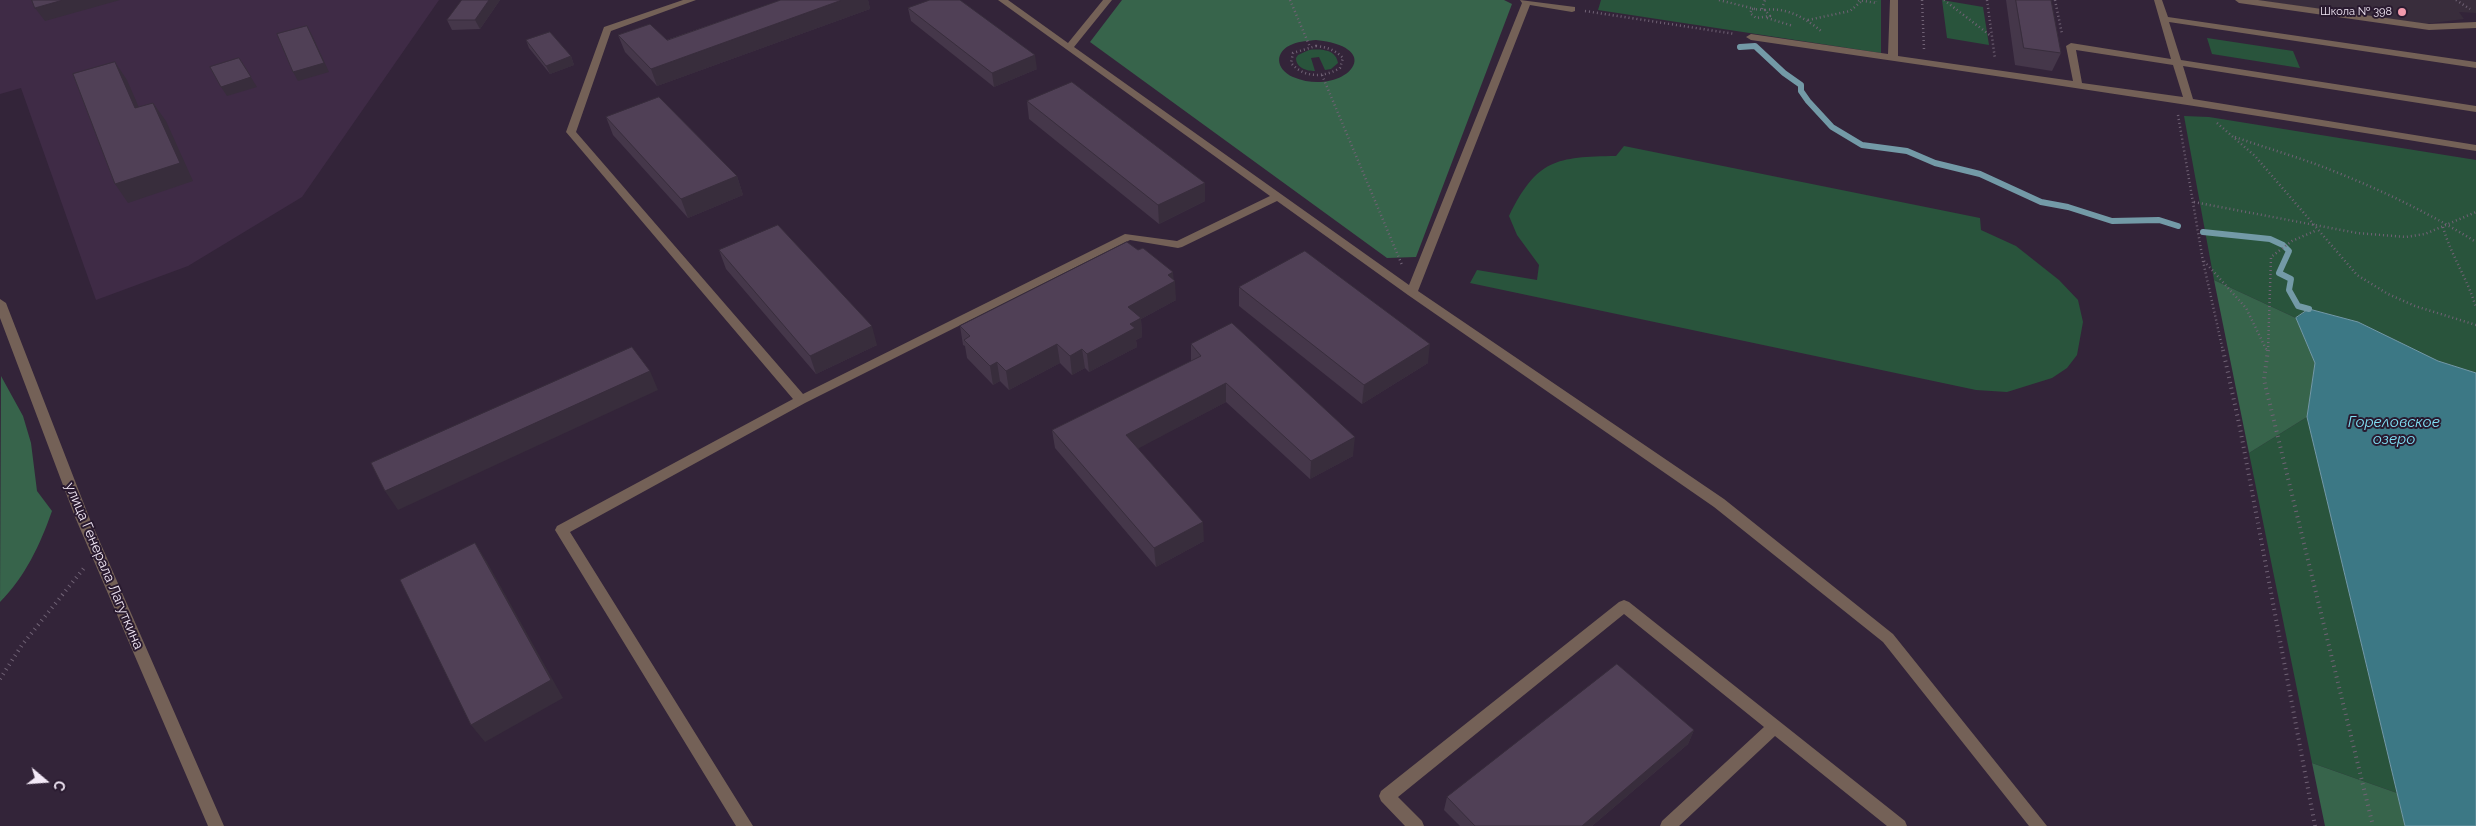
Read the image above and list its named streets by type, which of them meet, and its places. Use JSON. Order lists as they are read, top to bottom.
{
  "streets": {
    "street": ["улица Генерала Лагуткина"]
  },
  "water": ["Гореловское озеро"],
  "places": ["Школа № 398"],
  "north": "right"
}
